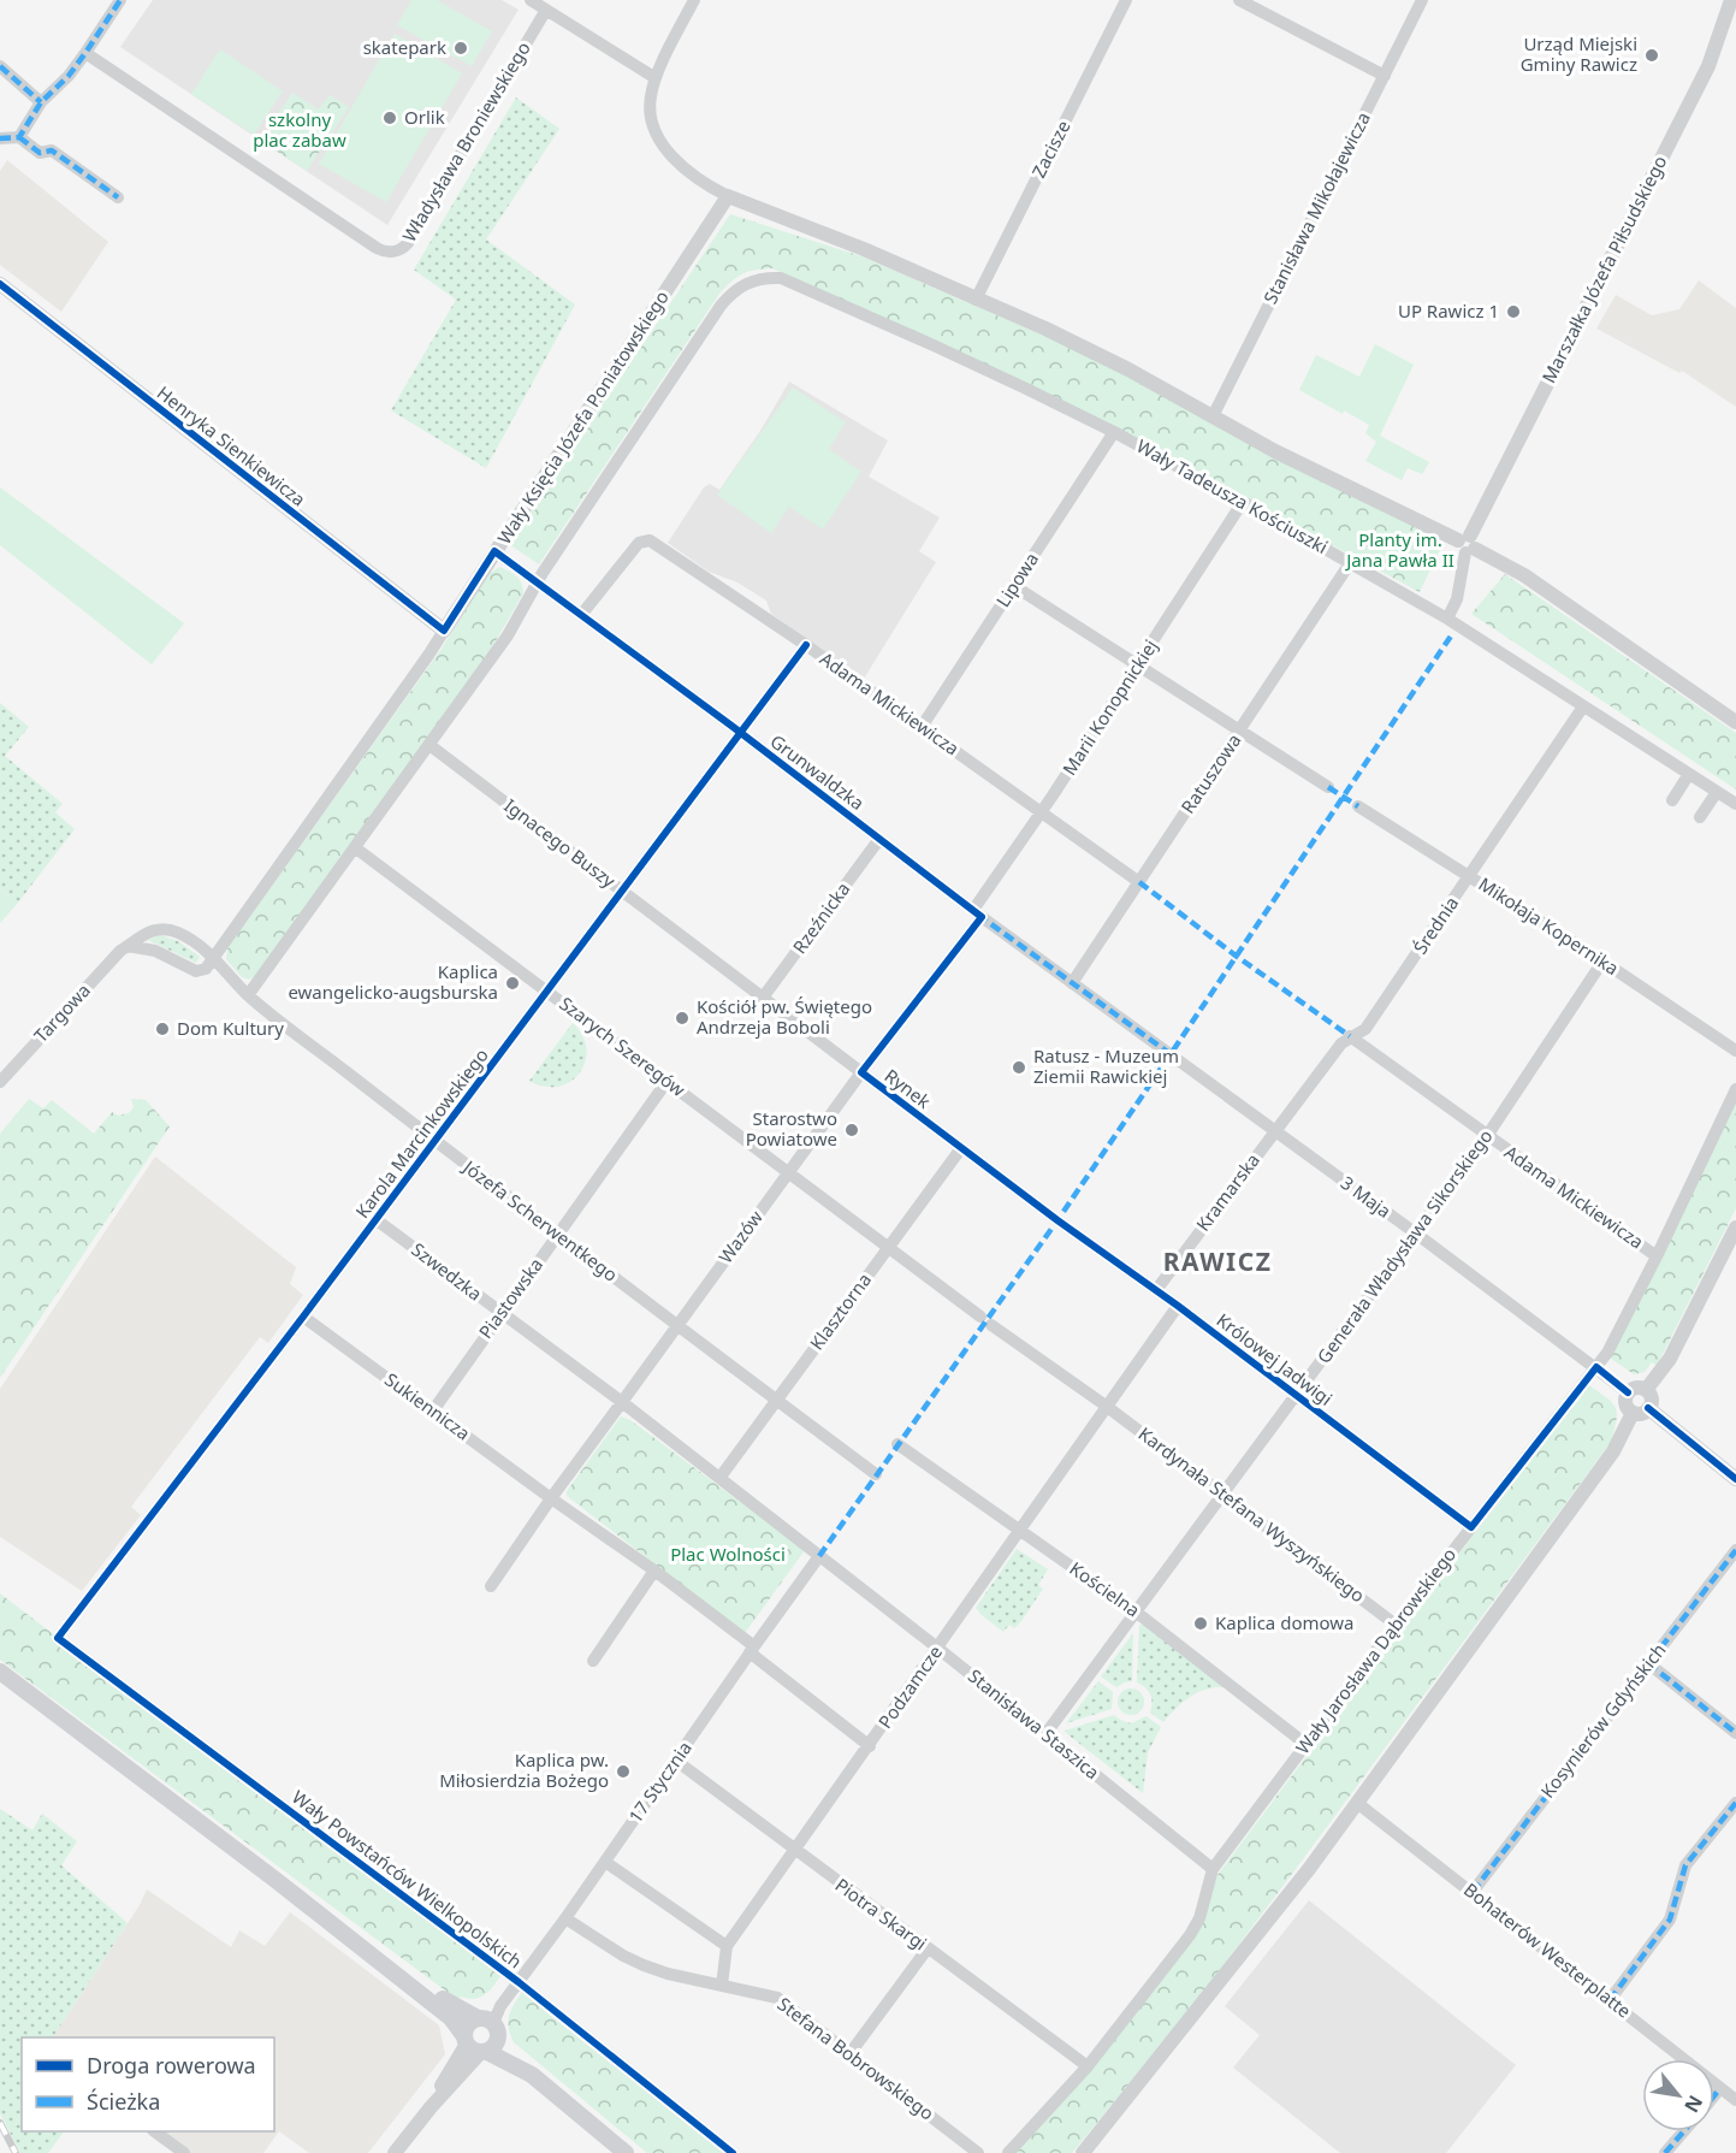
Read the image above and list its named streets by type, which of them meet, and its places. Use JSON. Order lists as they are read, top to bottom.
{
  "streets": {
    "street": [
      "Władysława Broniewskiego",
      "Zacisze",
      "Stanisława Mikołajewicza",
      "Marszałka Józefa Piłsudskiego",
      "Wały Księcia Józefa Poniatowskiego",
      "Henryka Sienkiewicza",
      "Wały Tadeusza Kościuszki",
      "Lipowa",
      "Adama Mickiewicza",
      "Marii Konopnickiej",
      "Grunwaldzka",
      "Ratuszowa",
      "Ignacego Buszy",
      "Rzeźnicka",
      "Średnia",
      "Mikołaja Kopernika",
      "Targowa",
      "Szarych Szeregów",
      "Rynek",
      "Karola Marcinkowskiego",
      "Kramarska",
      "3 Maja",
      "Józefa Scherwentkego",
      "Wazów",
      "Generała Władysława Sikorskiego",
      "Szwedzka",
      "Piastowska",
      "Klasztorna",
      "Królowej Jadwigi",
      "Sukiennicza",
      "Kardynała Stefana Wyszyńskiego",
      "Kościelna",
      "Wały Jarosława Dąbrowskiego",
      "Podzamcze",
      "Kosynierów Gdyńskich",
      "Stanisława Staszica",
      "17 Stycznia",
      "Wały Powstańców Wielkopolskich",
      "Piotra Skargi",
      "Bohaterów Westerplatte",
      "Stefana Bobrowskiego"
    ]
  },
  "crossings": [
    ["Wały Księcia Józefa Poniatowskiego", "Henryka Sienkiewicza"],
    ["Wały Księcia Józefa Poniatowskiego", "Grunwaldzka"],
    ["Wały Księcia Józefa Poniatowskiego", "Targowa"],
    ["Wały Księcia Józefa Poniatowskiego", "Józefa Scherwentkego"],
    ["Wały Tadeusza Kościuszki", "Lipowa"],
    ["Wały Tadeusza Kościuszki", "Marii Konopnickiej"],
    ["Wały Tadeusza Kościuszki", "Grunwaldzka"],
    ["Wały Tadeusza Kościuszki", "Ratuszowa"],
    ["Wały Tadeusza Kościuszki", "Średnia"],
    ["Lipowa", "Adama Mickiewicza"],
    ["Adama Mickiewicza", "Marii Konopnickiej"],
    ["Adama Mickiewicza", "Grunwaldzka"],
    ["Adama Mickiewicza", "Ratuszowa"],
    ["Adama Mickiewicza", "Średnia"],
    ["Adama Mickiewicza", "Karola Marcinkowskiego"],
    ["Adama Mickiewicza", "Generała Władysława Sikorskiego"],
    ["Adama Mickiewicza", "Wały Jarosława Dąbrowskiego"],
    ["Marii Konopnickiej", "Grunwaldzka"],
    ["Marii Konopnickiej", "Rynek"],
    ["Grunwaldzka", "Rzeźnicka"],
    ["Grunwaldzka", "Rynek"],
    ["Grunwaldzka", "Karola Marcinkowskiego"],
    ["Ratuszowa", "3 Maja"],
    ["Ignacego Buszy", "Rzeźnicka"],
    ["Ignacego Buszy", "Rynek"],
    ["Ignacego Buszy", "Karola Marcinkowskiego"],
    ["Ignacego Buszy", "Wazów"],
    ["Średnia", "Mikołaja Kopernika"],
    ["Średnia", "Kramarska"],
    ["Średnia", "3 Maja"],
    ["Mikołaja Kopernika", "Generała Władysława Sikorskiego"],
    ["Targowa", "Józefa Scherwentkego"],
    ["Szarych Szeregów", "Karola Marcinkowskiego"],
    ["Szarych Szeregów", "Wazów"],
    ["Szarych Szeregów", "Piastowska"],
    ["Szarych Szeregów", "Klasztorna"],
    ["Szarych Szeregów", "Kardynała Stefana Wyszyńskiego"],
    ["Rynek", "Wazów"],
    ["Rynek", "Klasztorna"],
    ["Rynek", "Królowej Jadwigi"],
    ["Karola Marcinkowskiego", "Józefa Scherwentkego"],
    ["Karola Marcinkowskiego", "Szwedzka"],
    ["Karola Marcinkowskiego", "Sukiennicza"],
    ["Karola Marcinkowskiego", "Wały Powstańców Wielkopolskich"],
    ["Kramarska", "3 Maja"],
    ["Kramarska", "Królowej Jadwigi"],
    ["3 Maja", "Generała Władysława Sikorskiego"],
    ["3 Maja", "Wały Jarosława Dąbrowskiego"],
    ["Józefa Scherwentkego", "Wazów"],
    ["Józefa Scherwentkego", "Piastowska"],
    ["Józefa Scherwentkego", "Klasztorna"],
    ["Wazów", "Szwedzka"],
    ["Generała Władysława Sikorskiego", "Królowej Jadwigi"],
    ["Generała Władysława Sikorskiego", "Kardynała Stefana Wyszyńskiego"],
    ["Generała Władysława Sikorskiego", "Kościelna"],
    ["Generała Władysława Sikorskiego", "Stanisława Staszica"],
    ["Szwedzka", "Piastowska"],
    ["Piastowska", "Sukiennicza"],
    ["Królowej Jadwigi", "Wały Jarosława Dąbrowskiego"],
    ["Królowej Jadwigi", "Podzamcze"],
    ["Kardynała Stefana Wyszyńskiego", "Wały Jarosława Dąbrowskiego"],
    ["Kardynała Stefana Wyszyńskiego", "Podzamcze"],
    ["Kościelna", "Wały Jarosława Dąbrowskiego"],
    ["Kościelna", "Podzamcze"],
    ["Wały Jarosława Dąbrowskiego", "Stanisława Staszica"],
    ["Wały Jarosława Dąbrowskiego", "Piotra Skargi"],
    ["Podzamcze", "Stanisława Staszica"],
    ["Podzamcze", "Piotra Skargi"],
    ["Kosynierów Gdyńskich", "Bohaterów Westerplatte"],
    ["Stanisława Staszica", "17 Stycznia"],
    ["17 Stycznia", "Wały Powstańców Wielkopolskich"],
    ["17 Stycznia", "Piotra Skargi"],
    ["17 Stycznia", "Stefana Bobrowskiego"]
  ],
  "districts": ["RAWICZ"],
  "parks": ["szkolny plac zabaw", "Planty im. Jana Pawła II", "Plac Wolności"],
  "places": [
    "skatepark",
    "Urząd Miejski Gminy Rawicz",
    "Orlik",
    "UP Rawicz 1",
    "Kaplica ewangelicko-augsburska",
    "Kościół pw. Świętego Andrzeja Boboli",
    "Dom Kultury",
    "Ratusz - Muzeum Ziemii Rawickiej",
    "Starostwo Powiatowe",
    "Kaplica domowa",
    "Kaplica pw. Miłosierdzia Bożego"
  ],
  "legend": ["Droga rowerowa", "Ścieżka"],
  "north": "bottom right"
}
